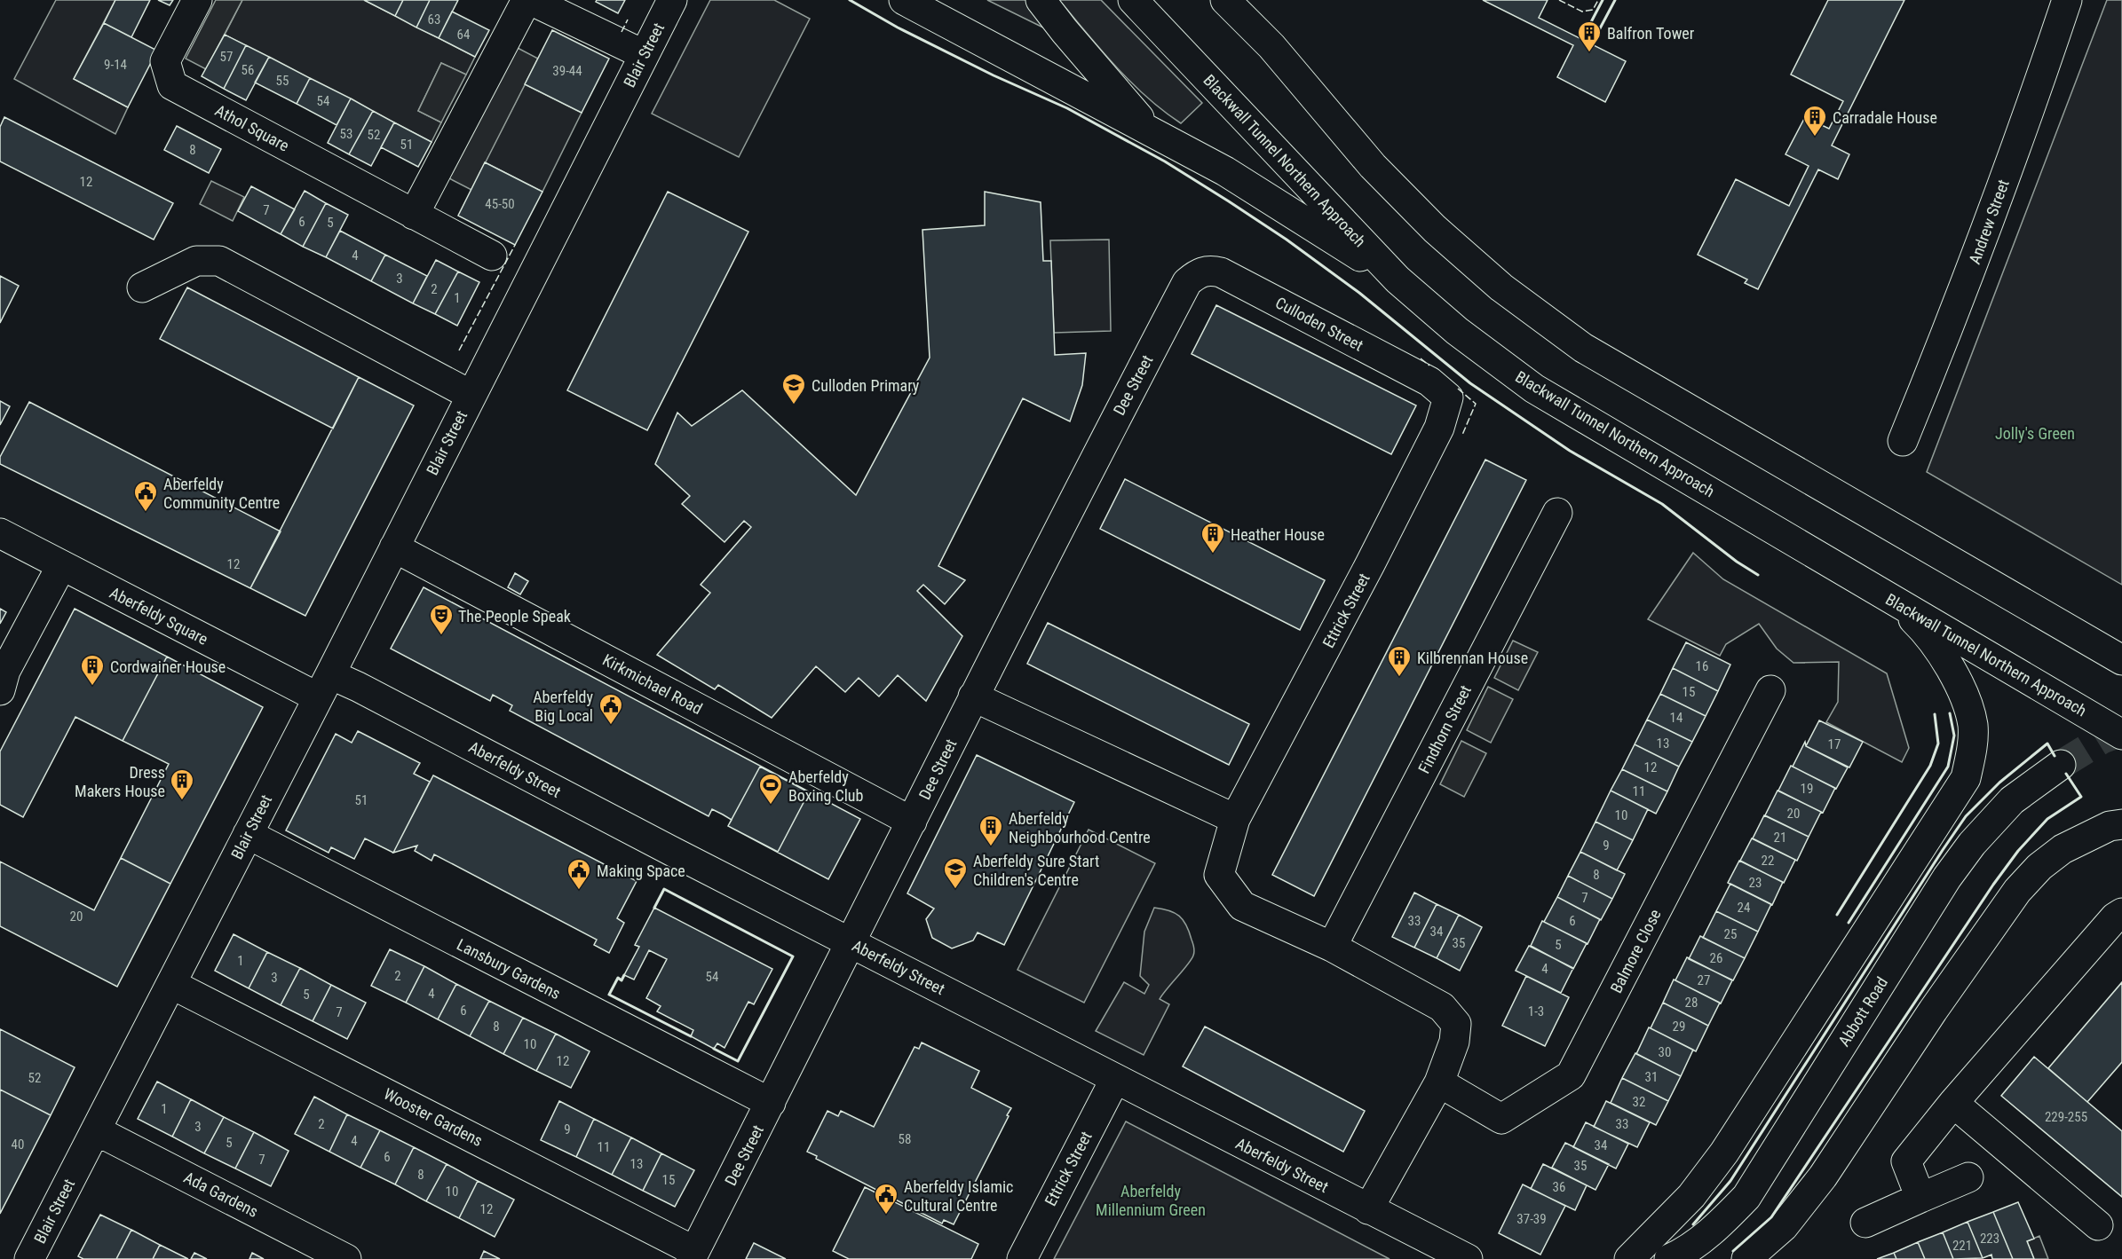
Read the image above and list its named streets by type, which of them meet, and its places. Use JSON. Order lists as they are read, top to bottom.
{
  "streets": {
    "main road": [
      "Blair Street",
      "Athol Square",
      "Blackwall Tunnel Northern Approach",
      "Andrew Street",
      "Culloden Street",
      "Dee Street",
      "Ettrick Street",
      "Aberfeldy Square",
      "Kirkmichael Road",
      "Findhorn Street",
      "Aberfeldy Street",
      "Balmore Close",
      "Lansbury Gardens",
      "Abbott Road",
      "Wooster Gardens",
      "Ada Gardens"
    ]
  },
  "crossings": [
    ["Blair Street", "Aberfeldy Square"],
    ["Blair Street", "Kirkmichael Road"],
    ["Blair Street", "Aberfeldy Street"],
    ["Blair Street", "Lansbury Gardens"],
    ["Blair Street", "Wooster Gardens"],
    ["Blair Street", "Ada Gardens"],
    ["Culloden Street", "Dee Street"],
    ["Culloden Street", "Ettrick Street"],
    ["Dee Street", "Kirkmichael Road"],
    ["Dee Street", "Aberfeldy Street"],
    ["Dee Street", "Lansbury Gardens"],
    ["Dee Street", "Wooster Gardens"],
    ["Ettrick Street", "Findhorn Street"],
    ["Ettrick Street", "Aberfeldy Street"],
    ["Aberfeldy Square", "Aberfeldy Street"]
  ],
  "parks": ["Jolly's Green", "Aberfeldy Millennium Green"],
  "places": {
    "building": [
      "Balfron Tower",
      "Carradale House",
      "Heather House",
      "Kilbrennan House",
      "Cordwainer House",
      "Dress Makers House",
      "Aberfeldy Neighbourhood Centre"
    ],
    "school or university": ["Culloden Primary", "Aberfeldy Sure Start Children's Centre"],
    "public building": [
      "Aberfeldy Community Centre",
      "Aberfeldy Big Local",
      "Making Space",
      "Aberfeldy Islamic Cultural Centre"
    ],
    "theatre": ["The People Speak"],
    "sports": ["Aberfeldy Boxing Club"]
  },
  "house_numbers": [
    "63",
    "64",
    "57",
    "9-14",
    "56",
    "39-44",
    "55",
    "54",
    "53",
    "52",
    "51",
    "8",
    "12",
    "45-50",
    "7",
    "6",
    "5",
    "4",
    "3",
    "2",
    "1",
    "12",
    "16",
    "15",
    "14",
    "13",
    "17",
    "12",
    "19",
    "11",
    "51",
    "20",
    "10",
    "21",
    "9",
    "22",
    "8",
    "23",
    "7",
    "24",
    "20",
    "33",
    "6",
    "34",
    "25",
    "35",
    "5",
    "26",
    "1",
    "4",
    "2",
    "54",
    "3",
    "27",
    "4",
    "5",
    "28",
    "6",
    "1-3",
    "7",
    "8",
    "29",
    "10",
    "30",
    "12",
    "31",
    "52",
    "32",
    "1",
    "229-255",
    "2",
    "33",
    "3",
    "9",
    "58",
    "4",
    "5",
    "40",
    "34",
    "11",
    "6",
    "7",
    "13",
    "35",
    "8",
    "15",
    "36",
    "10",
    "12",
    "37-39",
    "223",
    "221"
  ]
}
